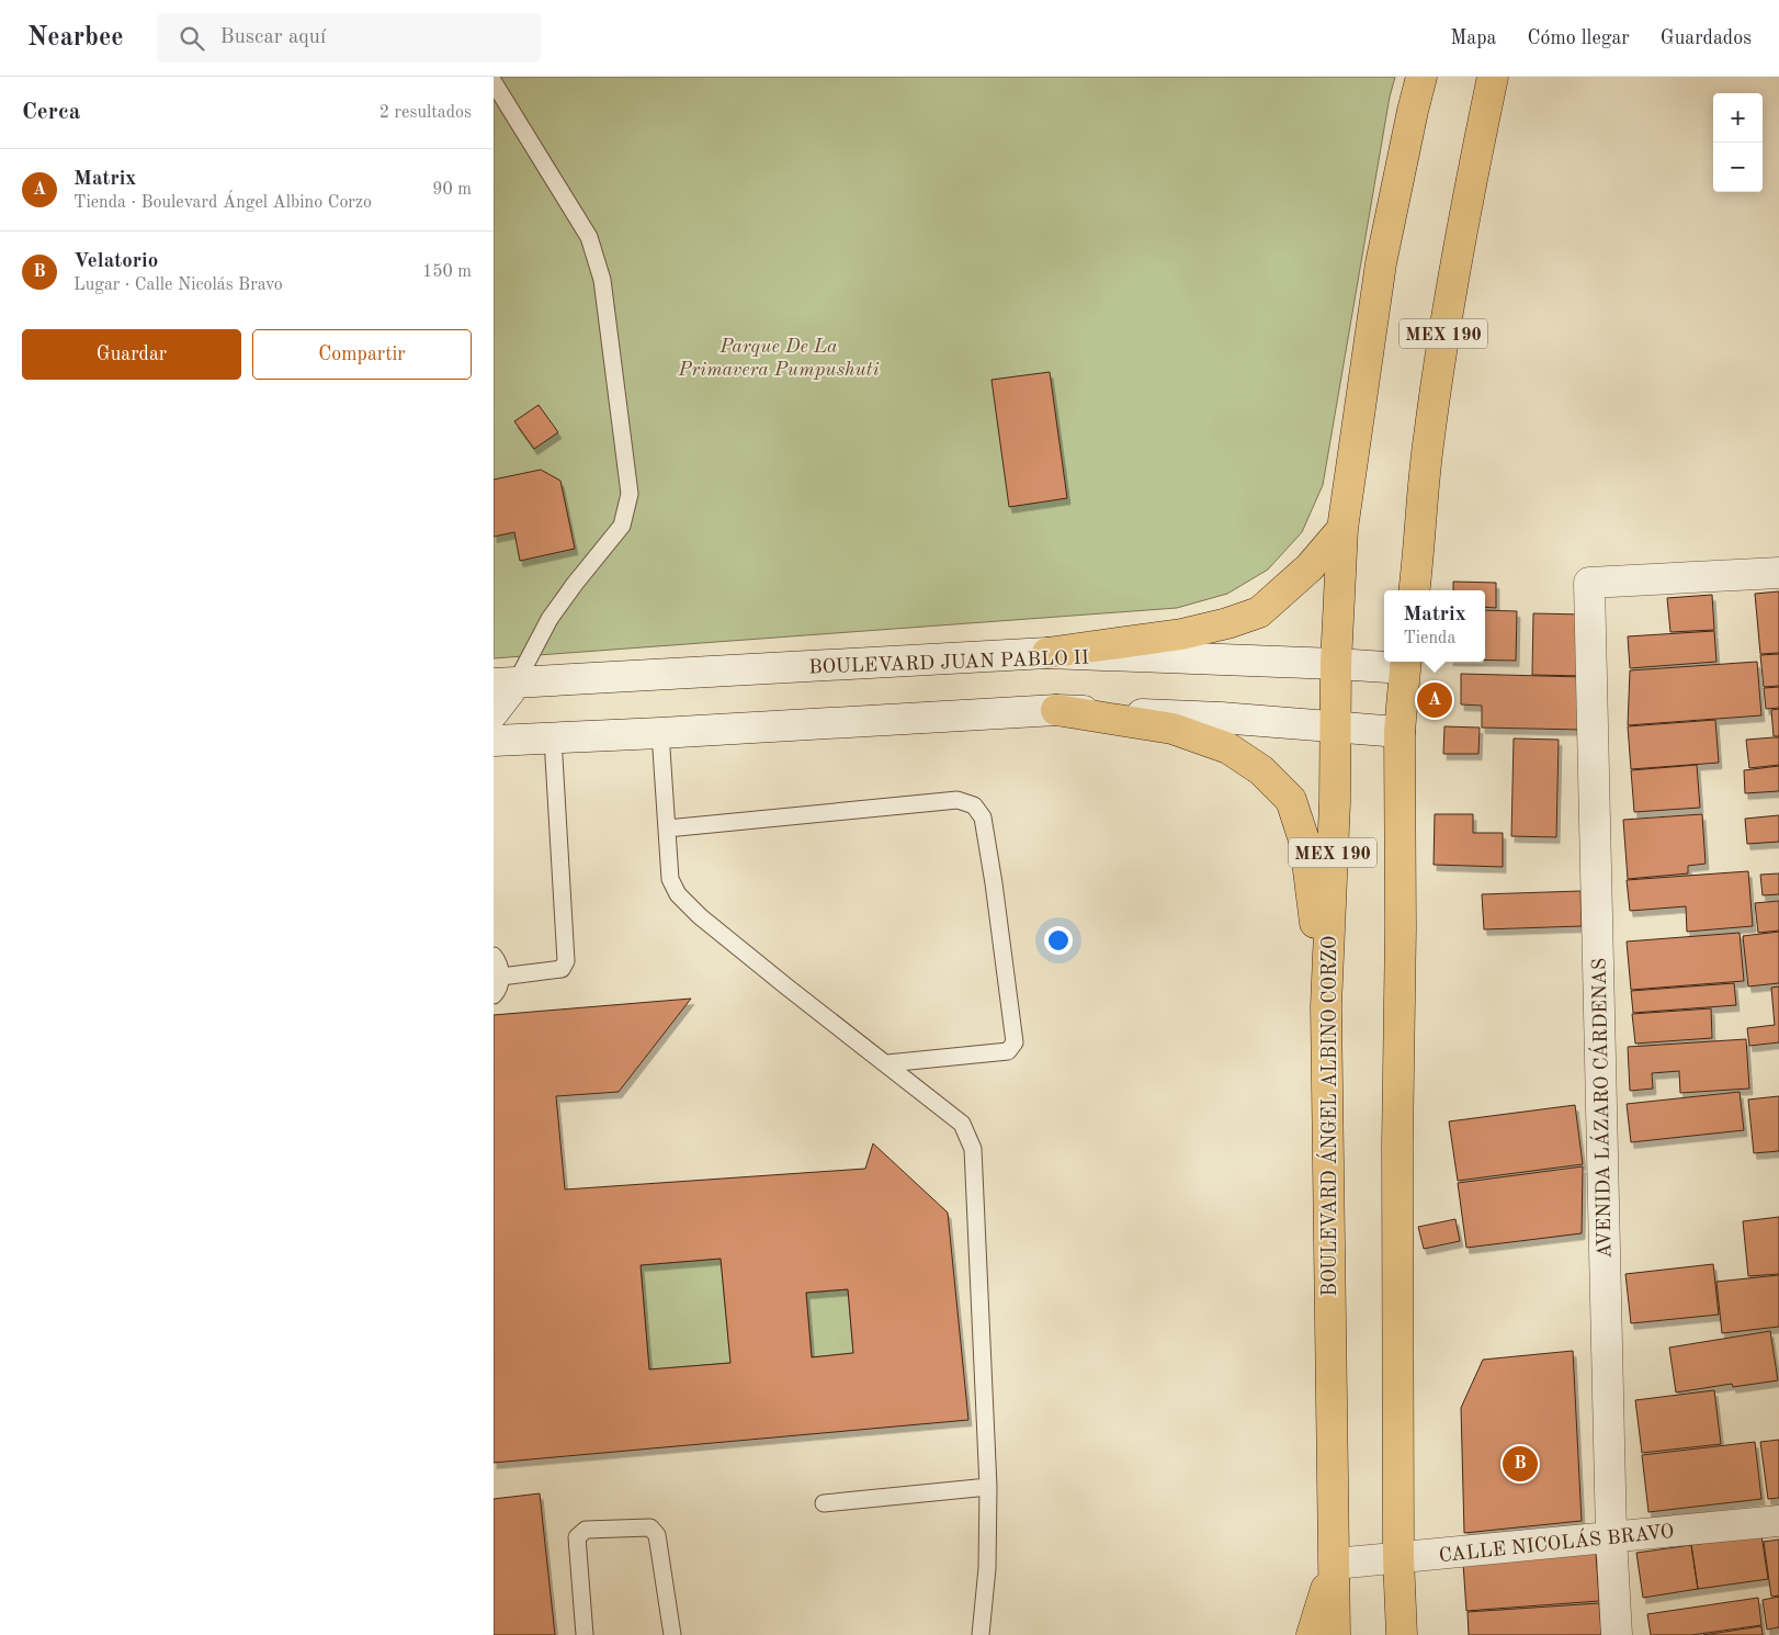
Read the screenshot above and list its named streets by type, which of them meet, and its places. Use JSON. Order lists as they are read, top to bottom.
{
  "streets": {
    "main road": ["MEX 190", "BOULEVARD ÁNGEL ALBINO CORZO"],
    "street": ["BOULEVARD JUAN PABLO II", "AVENIDA LÁZARO CÁRDENAS", "CALLE NICOLÁS BRAVO"]
  },
  "crossings": [
    ["MEX 190", "BOULEVARD JUAN PABLO II"],
    ["MEX 190", "CALLE NICOLÁS BRAVO"],
    ["BOULEVARD JUAN PABLO II", "BOULEVARD ÁNGEL ALBINO CORZO"],
    ["AVENIDA LÁZARO CÁRDENAS", "CALLE NICOLÁS BRAVO"],
    ["BOULEVARD ÁNGEL ALBINO CORZO", "CALLE NICOLÁS BRAVO"]
  ],
  "parks": ["Parque De La Primavera Pumpushuti"],
  "page": {
    "header": "Nearbee",
    "search": "Buscar aquí",
    "nav": ["Mapa", "Cómo llegar", "Guardados"],
    "heading": ["Cerca", "2 resultados"],
    "map_buttons": ["+", "−"],
    "list": [
      {
        "mark": "A",
        "name": "Matrix",
        "note": "Tienda · Boulevard Ángel Albino Corzo",
        "value": "90 m"
      },
      {
        "mark": "B",
        "name": "Velatorio",
        "note": "Lugar · Calle Nicolás Bravo",
        "value": "150 m"
      }
    ],
    "buttons": ["Guardar", "Compartir"],
    "popup": ["Matrix", "Tienda"],
    "pins": ["A", "B"]
  }
}
